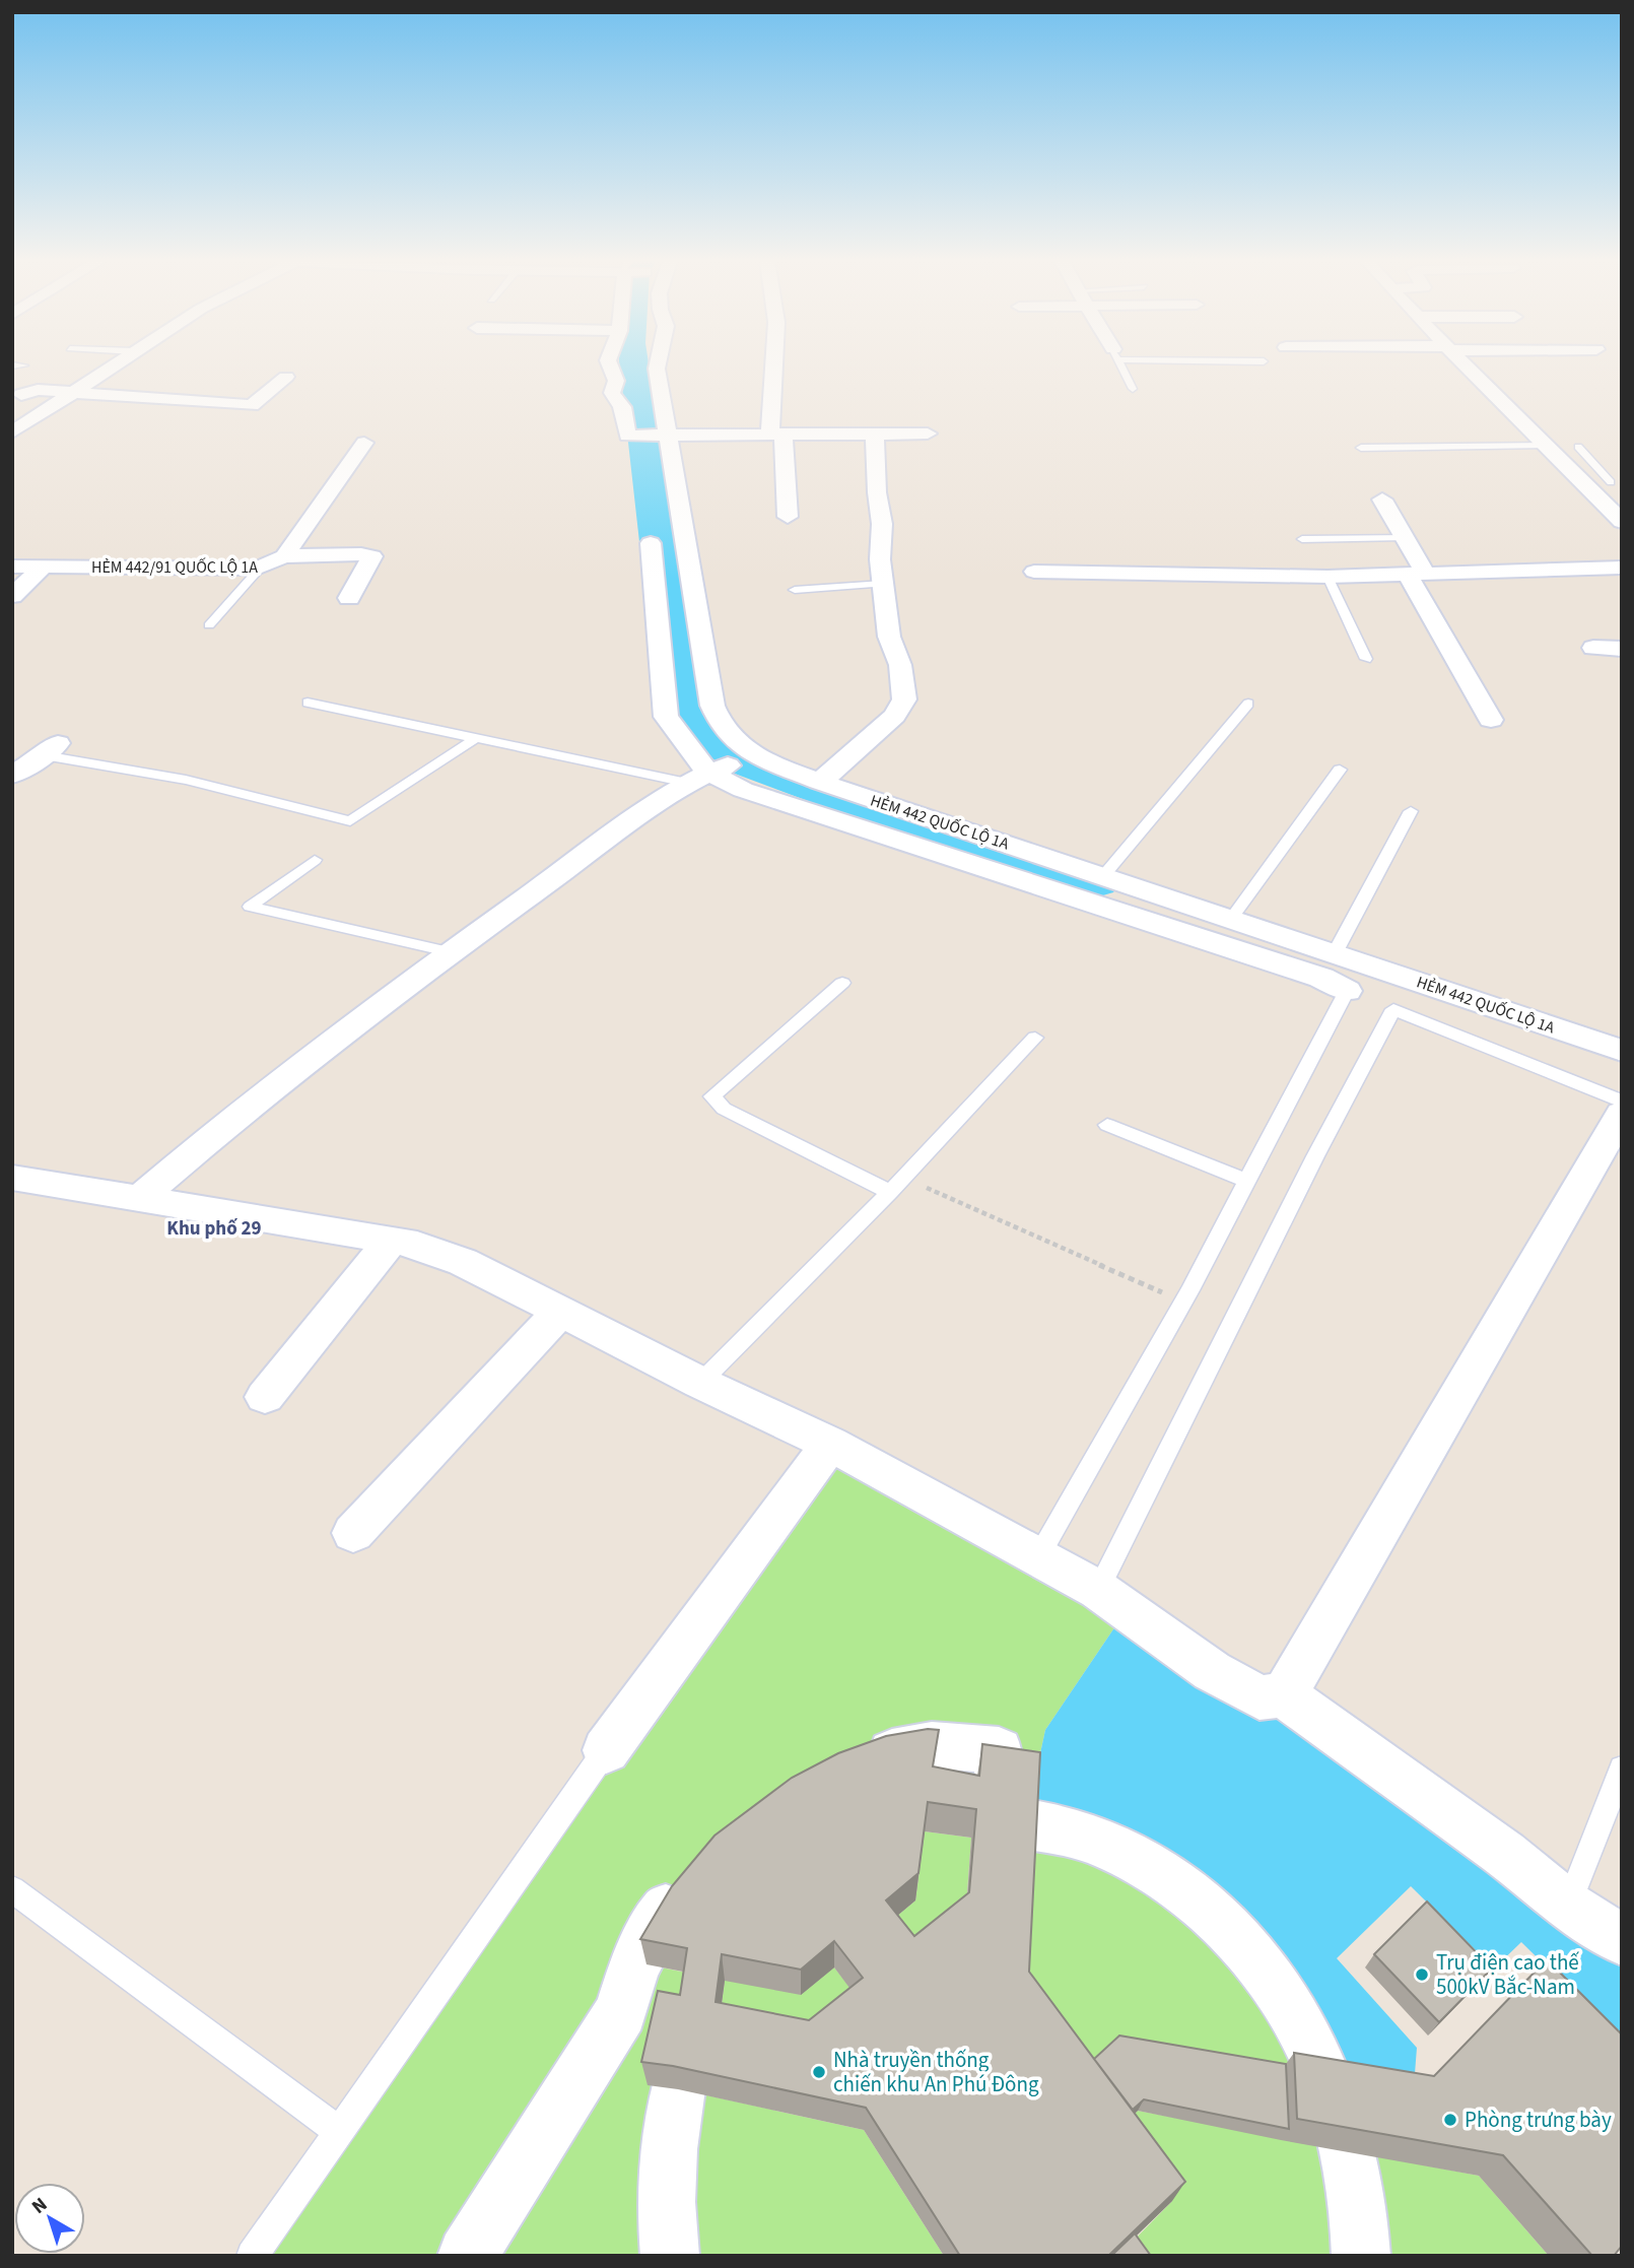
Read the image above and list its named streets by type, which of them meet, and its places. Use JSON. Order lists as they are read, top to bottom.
{
  "streets": {
    "street": ["HẺM 442/91 QUỐC LỘ 1A", "HẺM 442 QUỐC LỘ 1A"]
  },
  "districts": ["Khu phố 29"],
  "places": ["Trụ điện cao thế 500kV Bắc-Nam", "Nhà truyền thống chiến khu An Phú Đông", "Phòng trưng bày"],
  "north": "top left"
}
